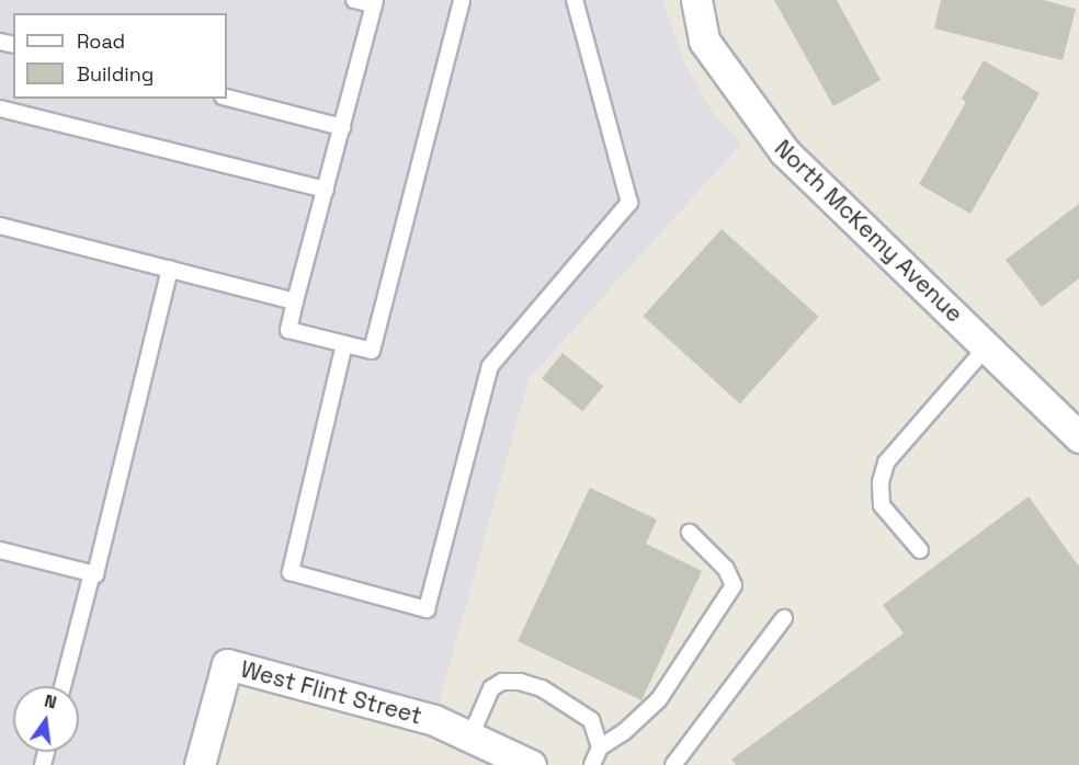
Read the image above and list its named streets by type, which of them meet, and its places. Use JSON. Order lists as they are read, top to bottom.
{
  "streets": {
    "street": ["North McKemy Avenue", "West Flint Street"]
  },
  "legend": ["Road", "Building"],
  "north": "top"
}
